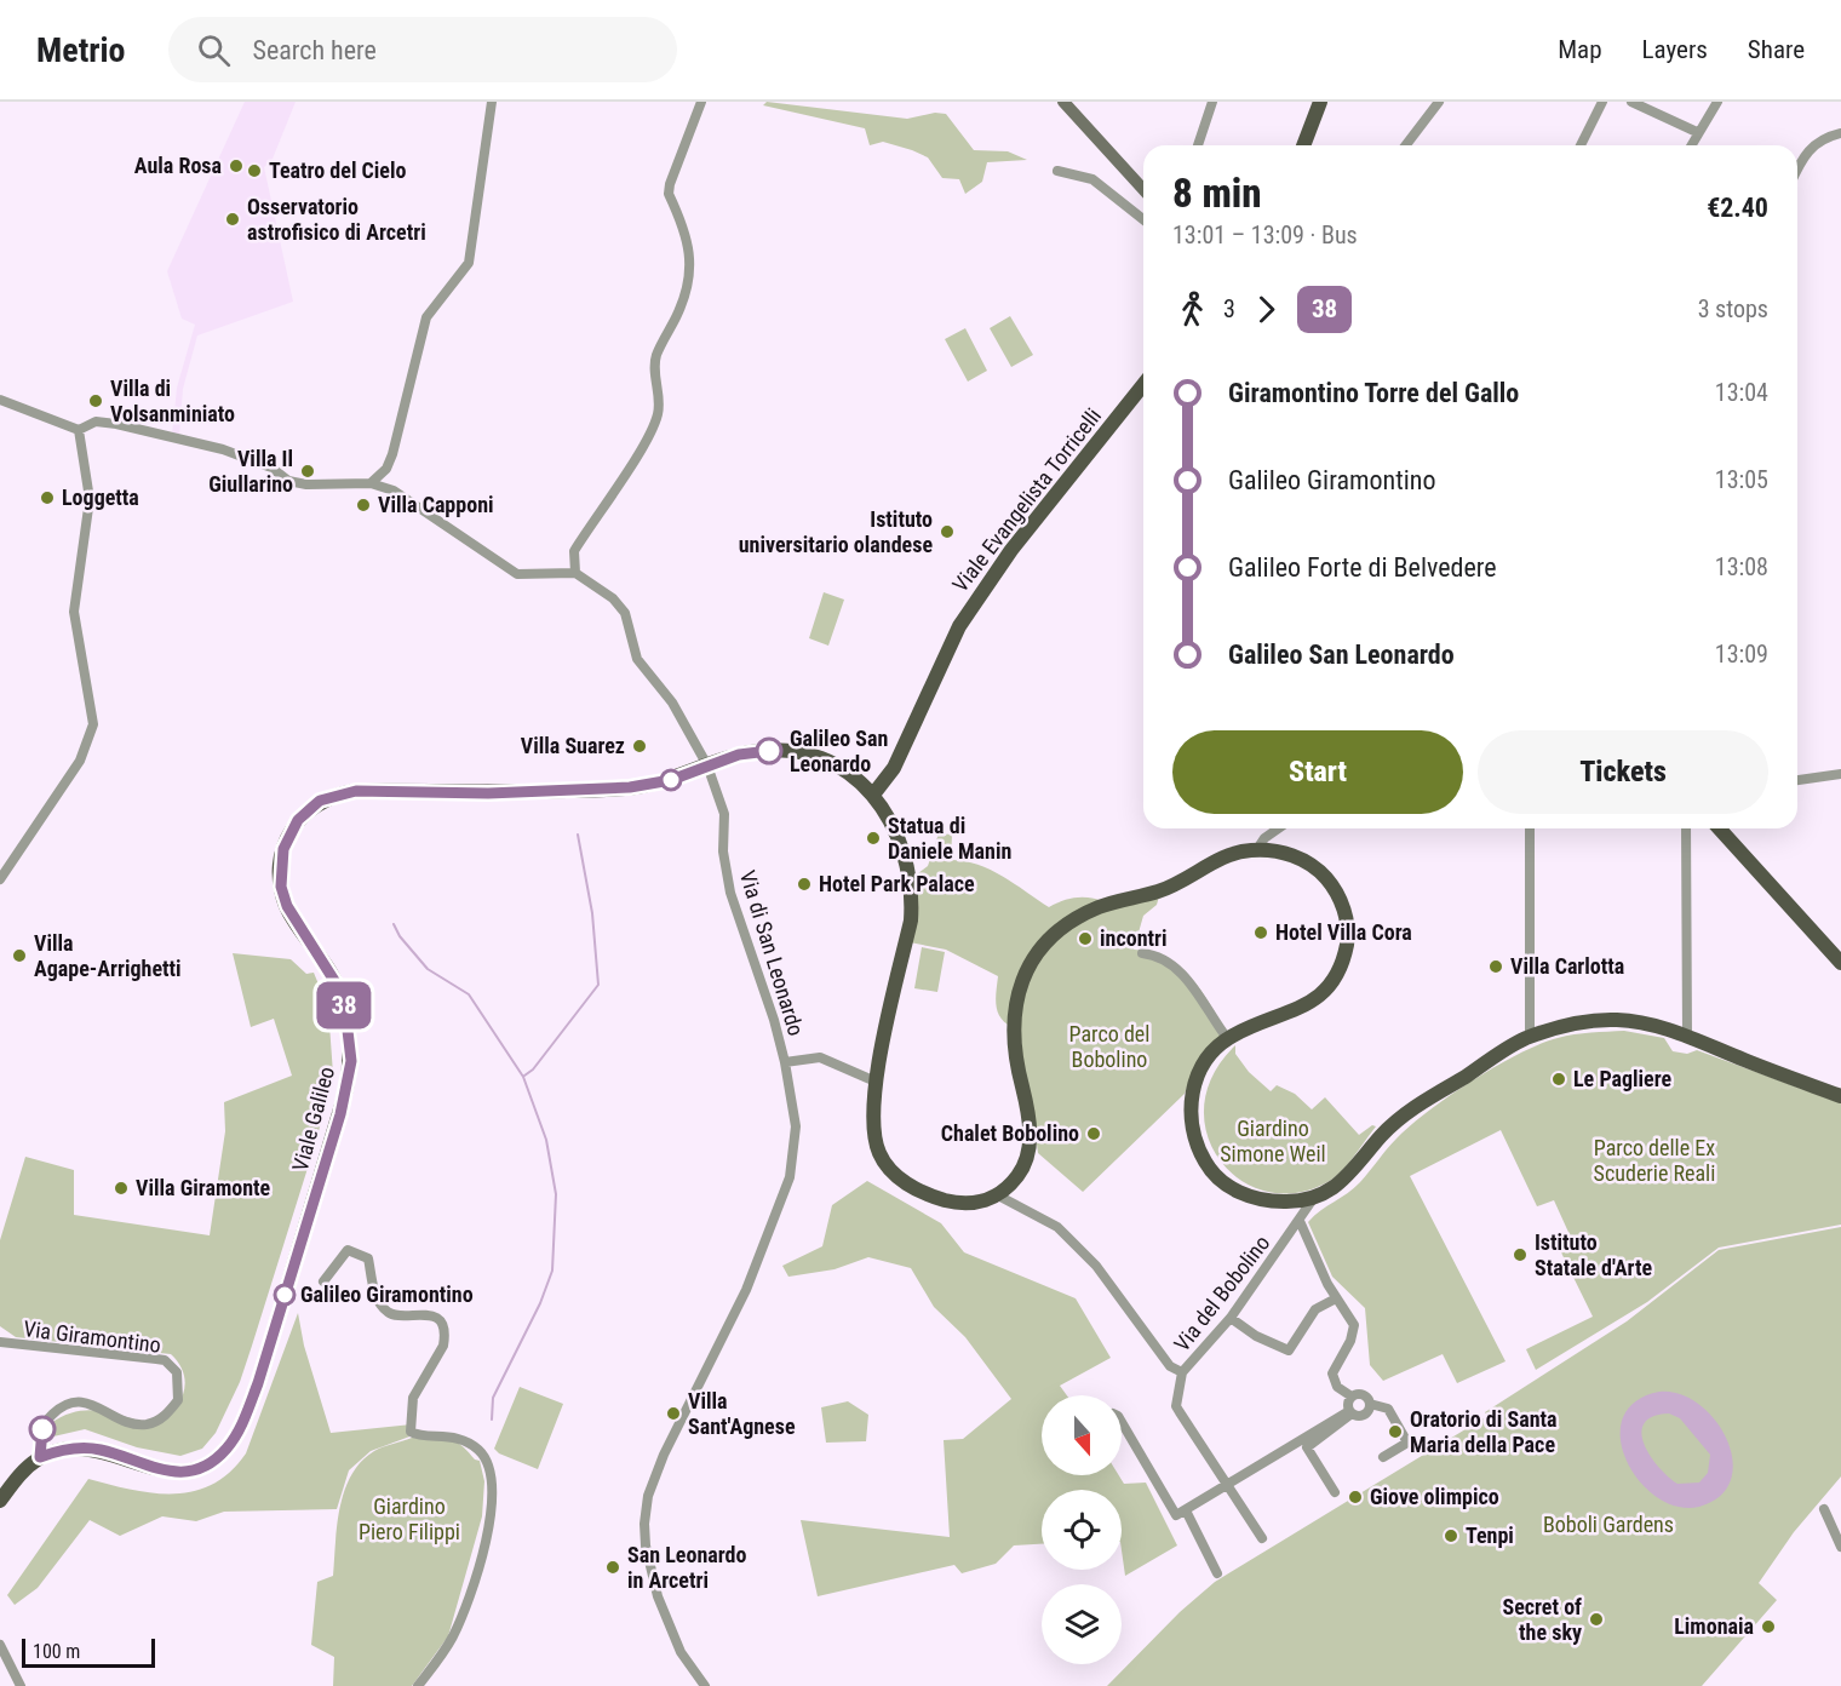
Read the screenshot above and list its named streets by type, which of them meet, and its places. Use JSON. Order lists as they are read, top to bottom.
{
  "streets": {
    "main road": ["Viale Evangelista Torricelli", "Viale Galileo"],
    "street": ["Via di San Leonardo", "Via del Bobolino", "Via Giramontino"]
  },
  "crossings": [
    ["Viale Evangelista Torricelli", "Viale Galileo"],
    ["Via di San Leonardo", "Viale Galileo"],
    ["Viale Galileo", "Via del Bobolino"],
    ["Viale Galileo", "Via Giramontino"]
  ],
  "parks": [
    "Parco del Bobolino",
    "Giardino Simone Weil",
    "Parco delle Ex Scuderie Reali",
    "Giardino Piero Filippi",
    "Boboli Gardens"
  ],
  "places": [
    "Aula Rosa",
    "Teatro del Cielo",
    "Osservatorio astrofisico di Arcetri",
    "Villa di Volsanminiato",
    "Villa Il Giullarino",
    "Loggetta",
    "Villa Capponi",
    "Istituto universitario olandese",
    "Villa Suarez",
    "Galileo San Leonardo",
    "Statua di Daniele Manin",
    "Hotel Park Palace",
    "Hotel Villa Cora",
    "incontri",
    "Villa Agape-Arrighetti",
    "Villa Carlotta",
    "Le Pagliere",
    "Chalet Bobolino",
    "Villa Giramonte",
    "Istituto Statale d'Arte",
    "Galileo Giramontino",
    "Villa Sant'Agnese",
    "Oratorio di Santa Maria della Pace",
    "Giove olimpico",
    "Tenpi",
    "San Leonardo in Arcetri",
    "Secret of the sky",
    "Limonaia"
  ],
  "lines": ["bus line 38"],
  "scale_bar": "100 m",
  "north": "bottom",
  "page": {
    "header": "Metrio",
    "search": "Search here",
    "nav": ["Map", "Layers", "Share"],
    "on_map": "38",
    "heading": ["8 min", "13:01 – 13:09 · Bus", "€2.40"],
    "legs": ["3", "38", "3 stops"],
    "list": [
      {
        "name": "Giramontino Torre del Gallo",
        "value": "13:04"
      },
      {
        "name": "Galileo Giramontino",
        "value": "13:05"
      },
      {
        "name": "Galileo Forte di Belvedere",
        "value": "13:08"
      },
      {
        "name": "Galileo San Leonardo",
        "value": "13:09"
      }
    ],
    "buttons": ["Start", "Tickets"],
    "scale": "100 m"
  }
}
